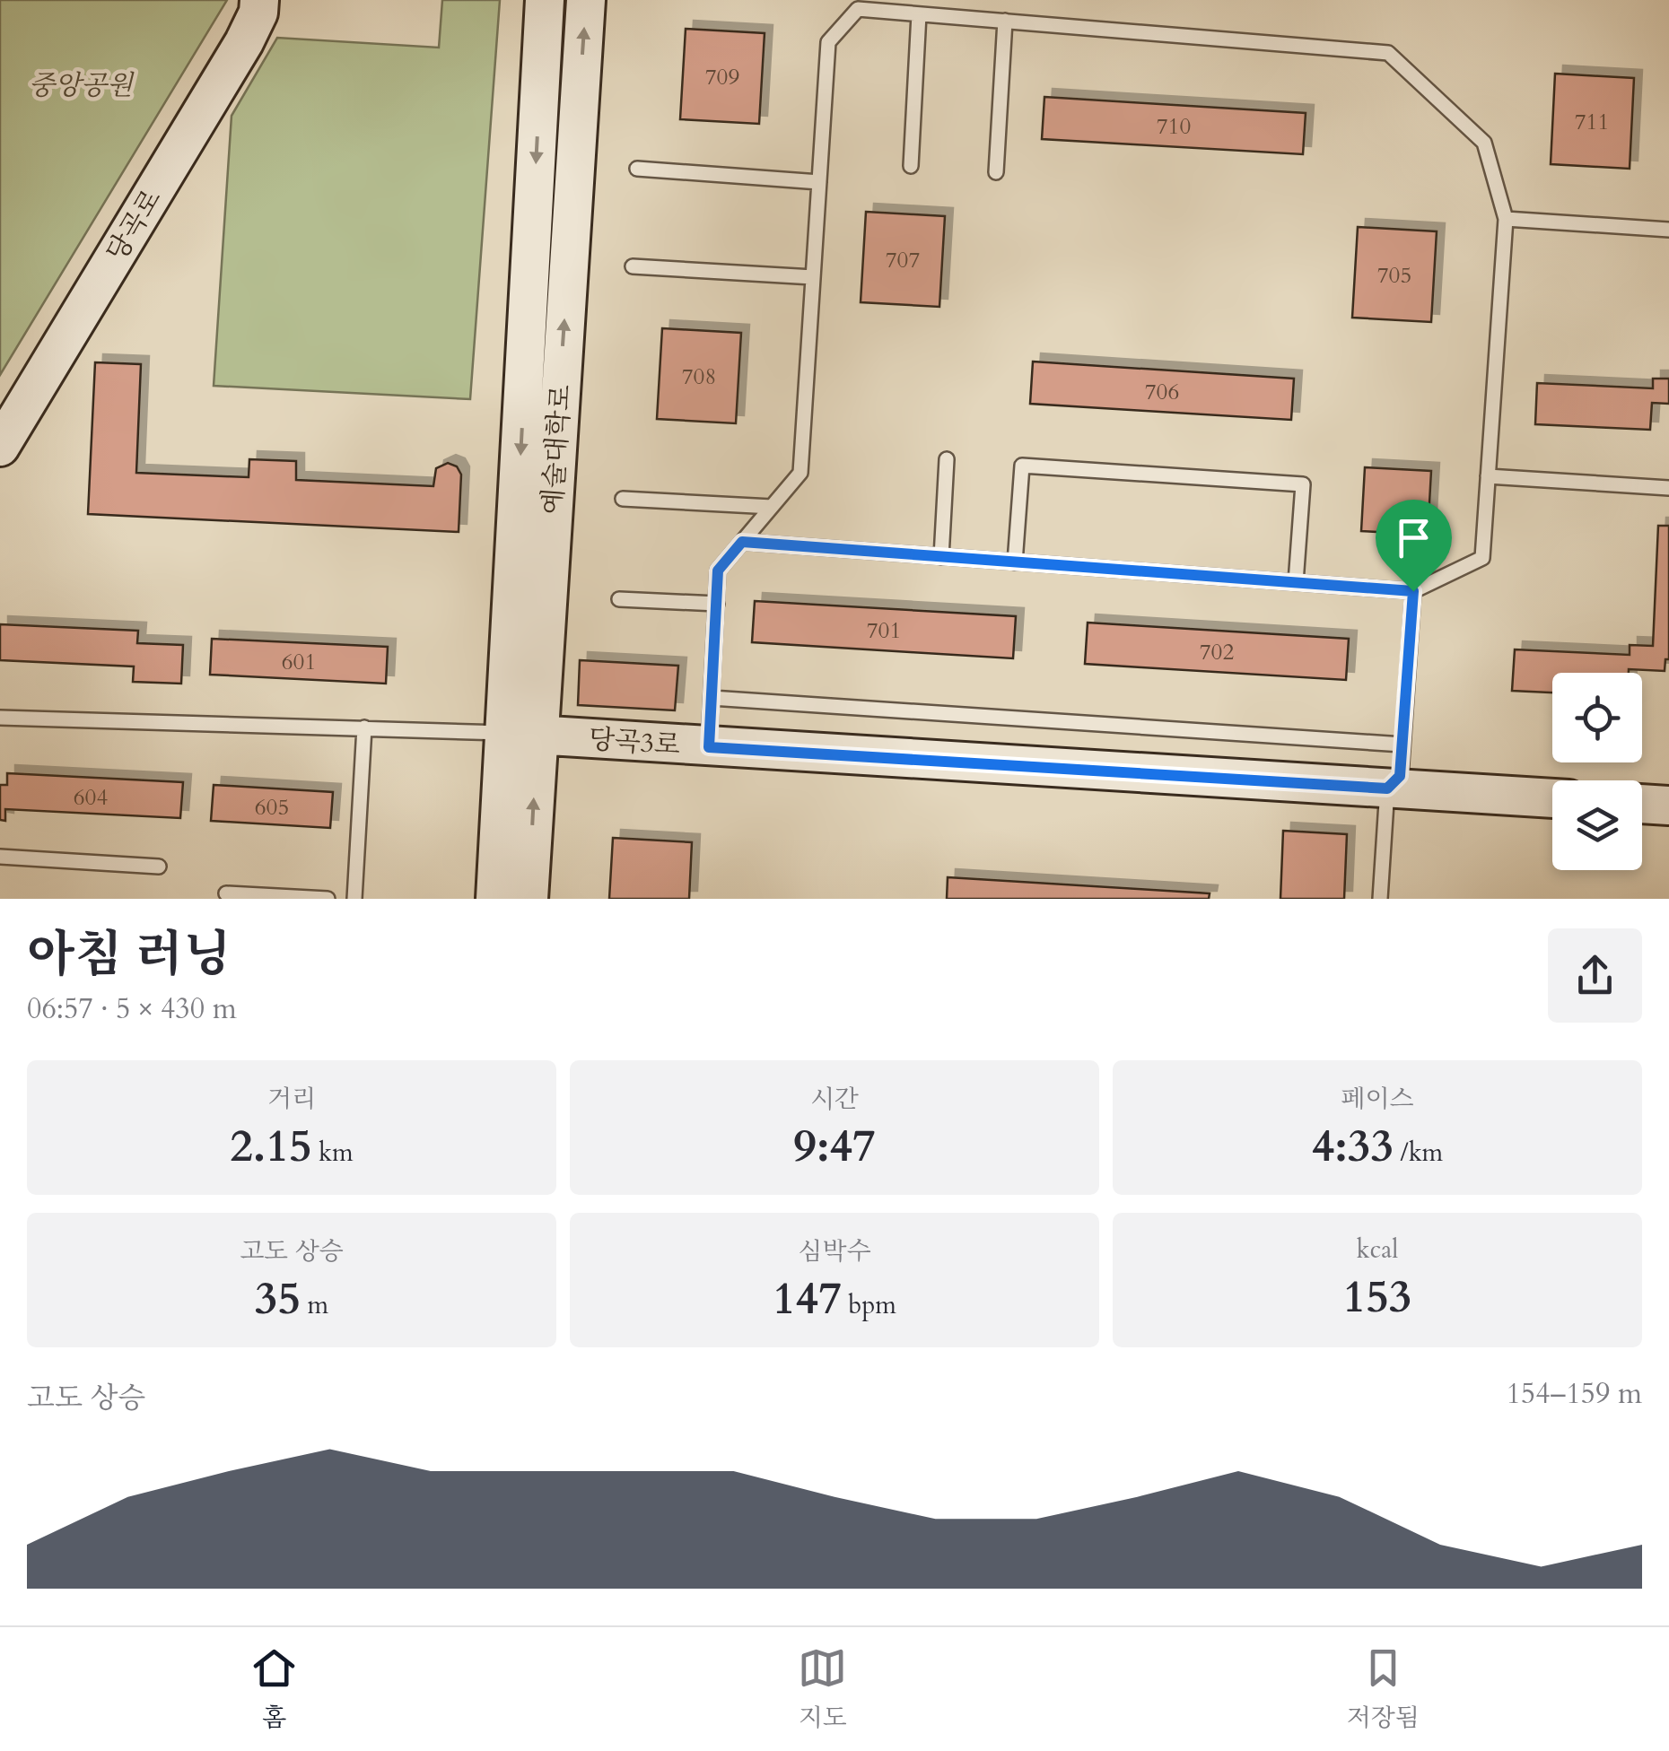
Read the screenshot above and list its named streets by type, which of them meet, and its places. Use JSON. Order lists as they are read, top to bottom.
{
  "streets": {
    "street": ["당곡로", "예술대학로", "당곡3로"]
  },
  "crossings": [
    ["예술대학로", "당곡3로"]
  ],
  "parks": ["중앙공원"],
  "house_numbers": [
    "709",
    "711",
    "710",
    "707",
    "705",
    "708",
    "706",
    "701",
    "702",
    "601",
    "604",
    "605"
  ],
  "page": {
    "heading": ["아침 러닝", "06:57 · 5 × 430 m"],
    "stats": [
      ["거리", "2.15 km"],
      ["시간", "9:47"],
      ["페이스", "4:33 /km"],
      ["고도 상승", "35 m"],
      ["심박수", "147 bpm"],
      ["kcal", "153"]
    ],
    "chart": ["고도 상승", "154–159 m"],
    "tabs": ["홈", "지도", "저장됨"]
  }
}
